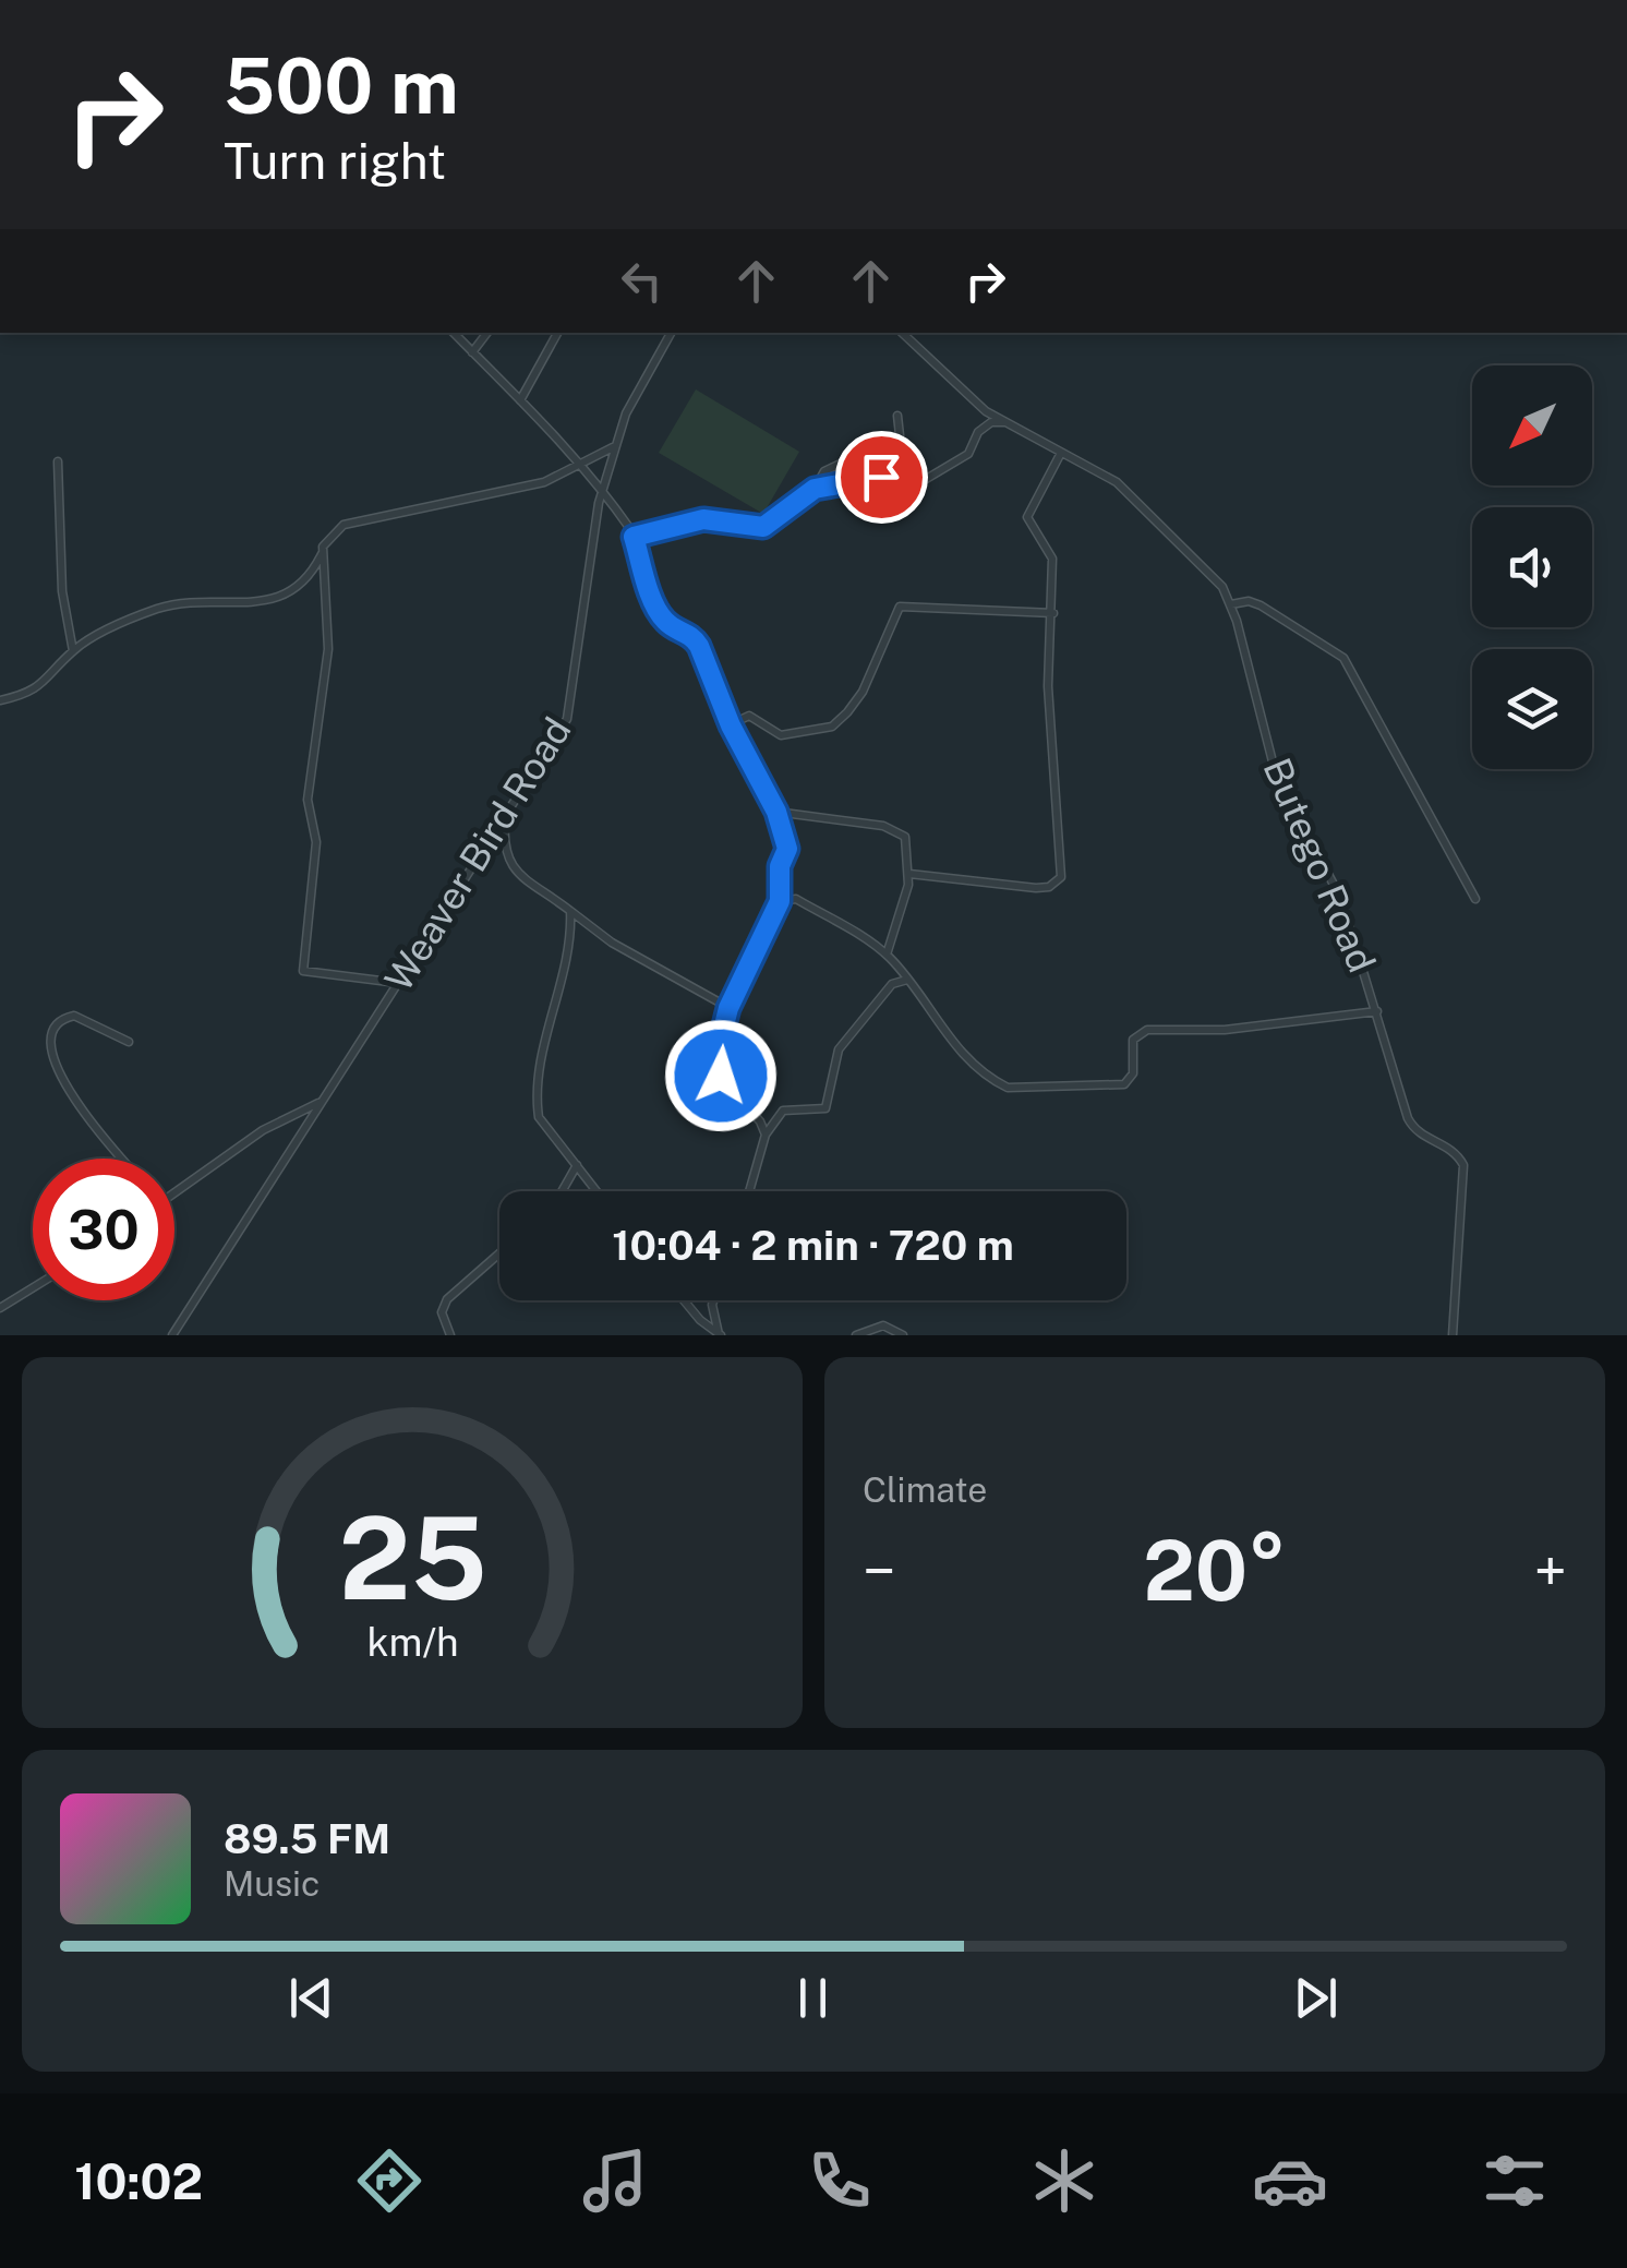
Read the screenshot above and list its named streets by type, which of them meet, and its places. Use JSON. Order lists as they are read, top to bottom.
{
  "streets": {
    "street": ["Weaver Bird Road", "Butego Road"]
  },
  "north": "bottom left",
  "page": {
    "turn": ["500 m", "Turn right"],
    "limit": "30",
    "trip": "10:04 · 2 min · 720 m",
    "tile": "Climate",
    "heat": ["−", "20°", "+"],
    "song": ["89.5 FM", "Music"],
    "tabs": "10:02",
    "gauge": ["25", "km/h"]
  }
}
